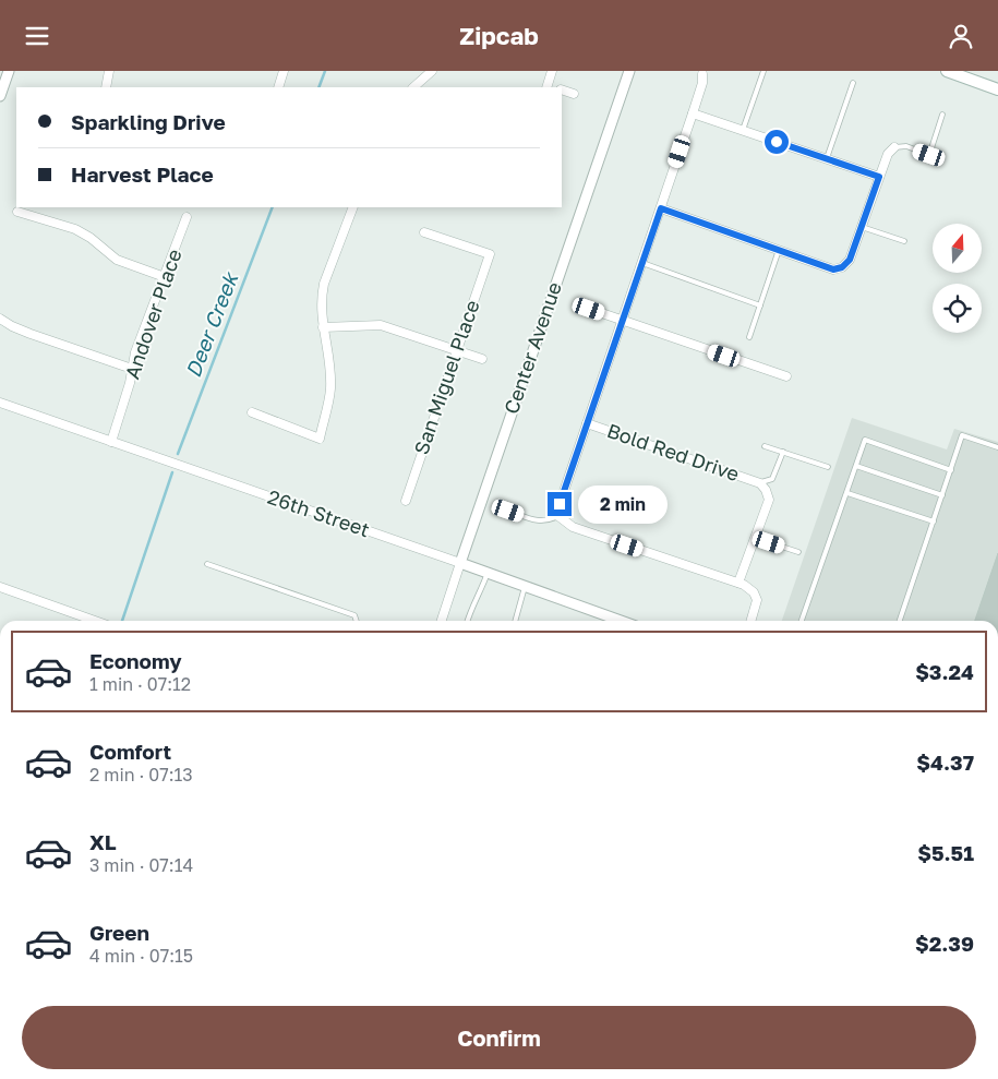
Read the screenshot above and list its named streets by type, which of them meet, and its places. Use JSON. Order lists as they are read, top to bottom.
{
  "streets": {
    "street": [
      "Andover Place",
      "Center Avenue",
      "San Miguel Place",
      "Bold Red Drive",
      "26th Street"
    ]
  },
  "crossings": [
    ["Andover Place", "26th Street"],
    ["Center Avenue", "26th Street"]
  ],
  "water": ["Deer Creek"],
  "north": "top",
  "page": {
    "header": "Zipcab",
    "banner": ["Sparkling Drive", "Harvest Place"],
    "bubble": "2 min",
    "list": [
      {
        "name": "Economy",
        "note": "1 min · 07:12",
        "value": "$3.24"
      },
      {
        "name": "Comfort",
        "note": "2 min · 07:13",
        "value": "$4.37"
      },
      {
        "name": "XL",
        "note": "3 min · 07:14",
        "value": "$5.51"
      },
      {
        "name": "Green",
        "note": "4 min · 07:15",
        "value": "$2.39"
      }
    ],
    "buttons": "Confirm"
  }
}
